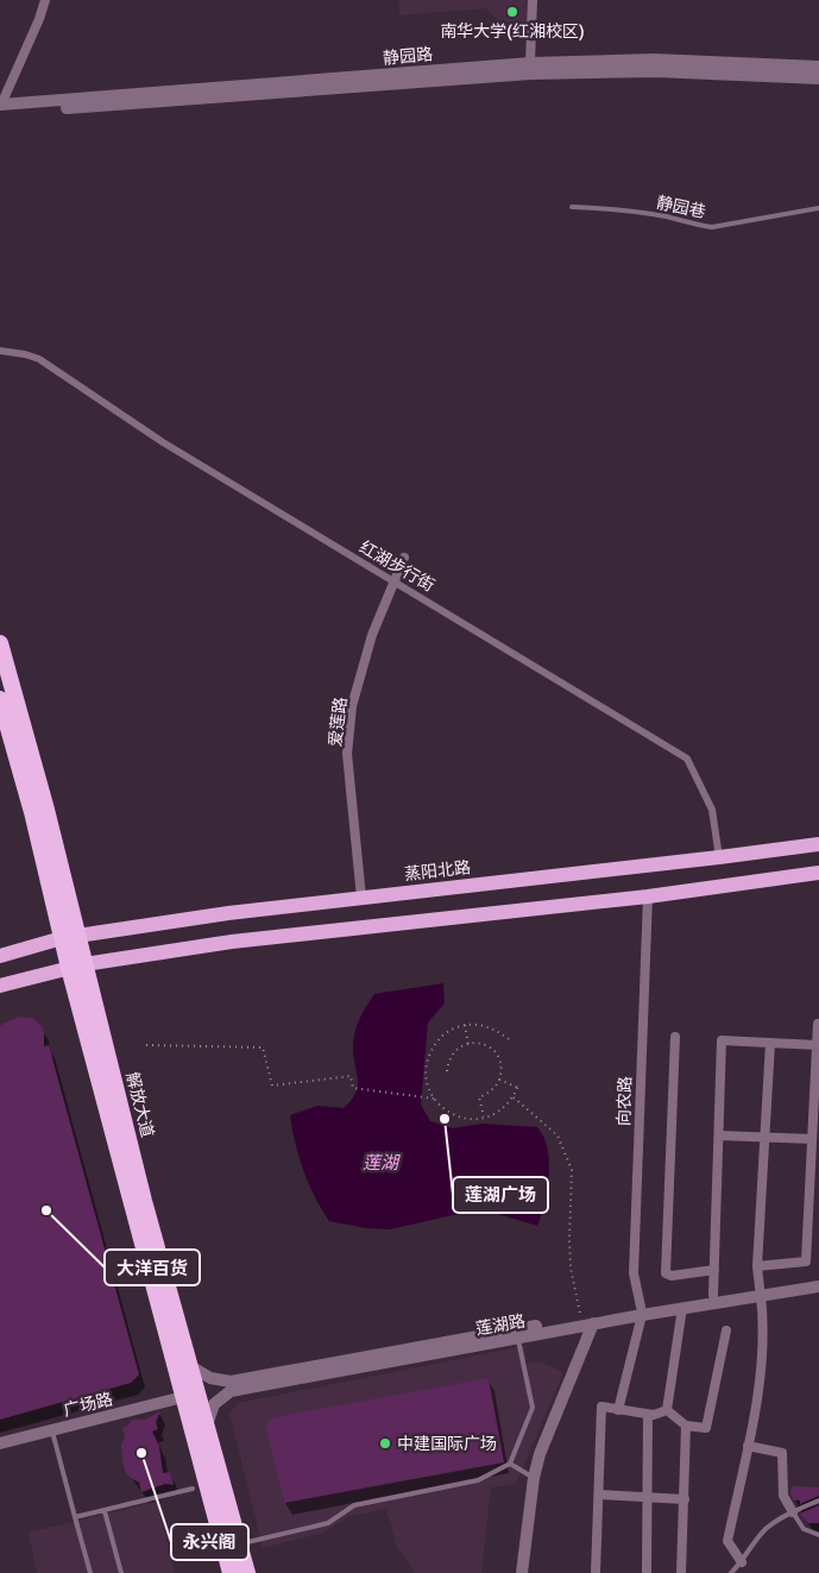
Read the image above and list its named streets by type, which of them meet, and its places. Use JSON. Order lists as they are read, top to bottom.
{
  "streets": {
    "highway": ["解放大道"],
    "main road": ["蒸阳北路"],
    "street": [
      "静园路",
      "红湖步行街",
      "爱莲路",
      "向农路",
      "莲湖路",
      "广场路"
    ],
    "lane": ["静园巷"]
  },
  "crossings": [
    ["红湖步行街", "爱莲路"],
    ["红湖步行街", "蒸阳北路"],
    ["爱莲路", "蒸阳北路"],
    ["蒸阳北路", "解放大道"],
    ["向农路", "莲湖路"],
    ["解放大道", "莲湖路"],
    ["解放大道", "广场路"]
  ],
  "water": ["莲湖"],
  "places": [
    "南华大学(红湘校区)",
    "莲湖广场",
    "大洋百货",
    "中建国际广场",
    "永兴阁"
  ]
}
